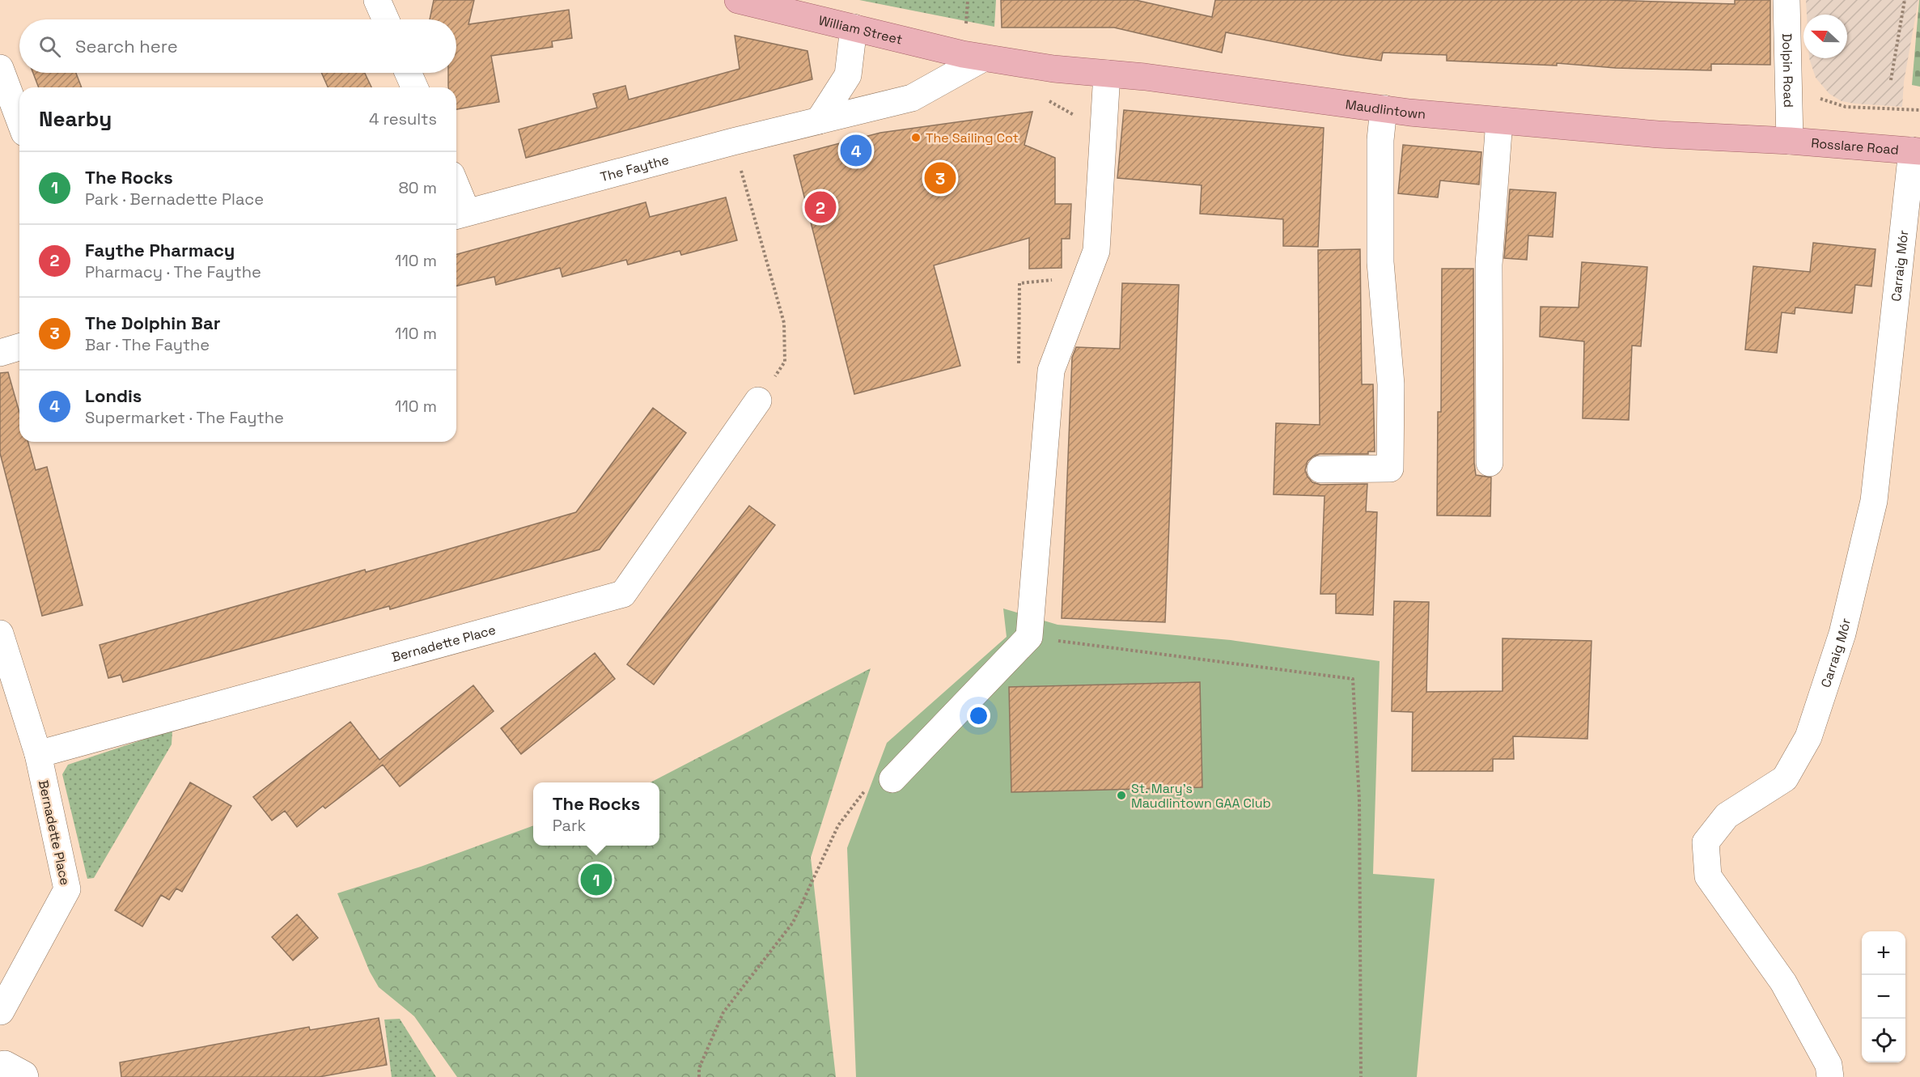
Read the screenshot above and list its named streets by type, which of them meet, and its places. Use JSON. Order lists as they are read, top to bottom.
{
  "streets": {
    "main road": ["William Street", "Maudlintown", "Rosslare Road"],
    "street": [
      "Dolpin Road",
      "The Faythe",
      "Carraig Mór",
      "Bernadette Place"
    ]
  },
  "crossings": [
    ["William Street", "Maudlintown"],
    ["William Street", "The Faythe"],
    ["Dolpin Road", "Maudlintown"],
    ["Dolpin Road", "Rosslare Road"],
    ["Maudlintown", "Rosslare Road"],
    ["Maudlintown", "The Faythe"],
    ["Rosslare Road", "Carraig Mór"]
  ],
  "places": ["The Sailing Cot", "St. Mary's Maudlintown GAA Club"],
  "north": "left",
  "page": {
    "search": "Search here",
    "heading": ["Nearby", "4 results"],
    "pins": [
      "4",
      "3",
      "2",
      "1"
    ],
    "list": [
      {
        "mark": "1",
        "name": "The Rocks",
        "note": "Park · Bernadette Place",
        "value": "80 m"
      },
      {
        "mark": "2",
        "name": "Faythe Pharmacy",
        "note": "Pharmacy · The Faythe",
        "value": "110 m"
      },
      {
        "mark": "3",
        "name": "The Dolphin Bar",
        "note": "Bar · The Faythe",
        "value": "110 m"
      },
      {
        "mark": "4",
        "name": "Londis",
        "note": "Supermarket · The Faythe",
        "value": "110 m"
      }
    ],
    "popup": ["The Rocks", "Park"],
    "map_buttons": ["+", "−"]
  }
}
